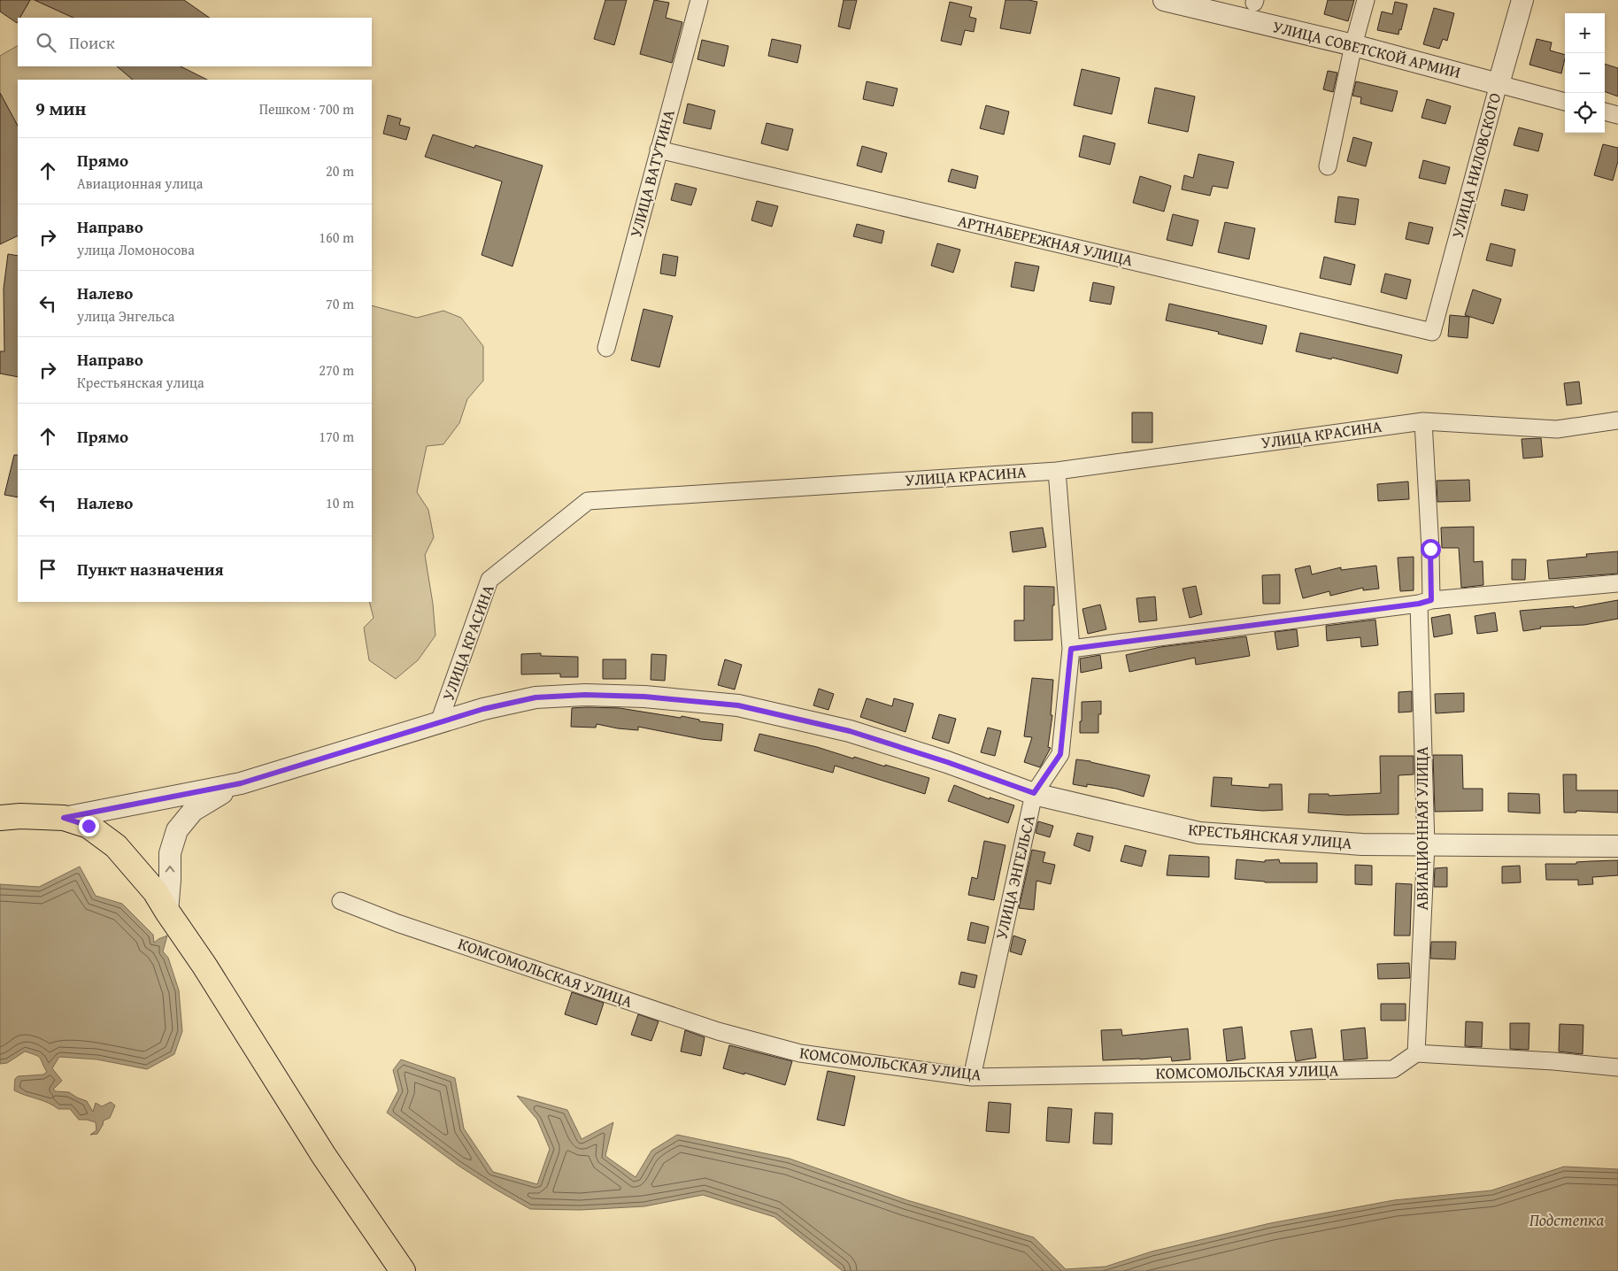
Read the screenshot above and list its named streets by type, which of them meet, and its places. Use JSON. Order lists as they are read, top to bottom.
{
  "streets": {
    "street": [
      "УЛИЦА СОВЕТСКОЙ АРМИИ",
      "УЛИЦА НИЛОВСКОГО",
      "УЛИЦА ВАТУТИНА",
      "АРТНАБЕРЕЖНАЯ УЛИЦА",
      "УЛИЦА КРАСИНА",
      "АВИАЦИОННАЯ УЛИЦА",
      "КРЕСТЬЯНСКАЯ УЛИЦА",
      "УЛИЦА ЭНГЕЛЬСА",
      "КОМСОМОЛЬСКАЯ УЛИЦА"
    ]
  },
  "crossings": [
    ["УЛИЦА СОВЕТСКОЙ АРМИИ", "УЛИЦА НИЛОВСКОГО"],
    ["УЛИЦА НИЛОВСКОГО", "АРТНАБЕРЕЖНАЯ УЛИЦА"],
    ["УЛИЦА ВАТУТИНА", "АРТНАБЕРЕЖНАЯ УЛИЦА"],
    ["УЛИЦА КРАСИНА", "АВИАЦИОННАЯ УЛИЦА"],
    ["УЛИЦА КРАСИНА", "КРЕСТЬЯНСКАЯ УЛИЦА"],
    ["УЛИЦА КРАСИНА", "УЛИЦА ЭНГЕЛЬСА"],
    ["АВИАЦИОННАЯ УЛИЦА", "КРЕСТЬЯНСКАЯ УЛИЦА"],
    ["АВИАЦИОННАЯ УЛИЦА", "КОМСОМОЛЬСКАЯ УЛИЦА"],
    ["КРЕСТЬЯНСКАЯ УЛИЦА", "УЛИЦА ЭНГЕЛЬСА"],
    ["УЛИЦА ЭНГЕЛЬСА", "КОМСОМОЛЬСКАЯ УЛИЦА"]
  ],
  "water": ["Подстепка"],
  "page": {
    "map_buttons": ["+", "−"],
    "search": "Поиск",
    "heading": ["9 мин", "Пешком · 700 m"],
    "list": [
      ["Прямо", "Авиационная улица", "20 m"],
      ["Направо", "улица Ломоносова", "160 m"],
      ["Налево", "улица Энгельса", "70 m"],
      ["Направо", "Крестьянская улица", "270 m"],
      ["Прямо", "170 m"],
      ["Налево", "10 m"],
      "Пункт назначения"
    ]
  }
}
